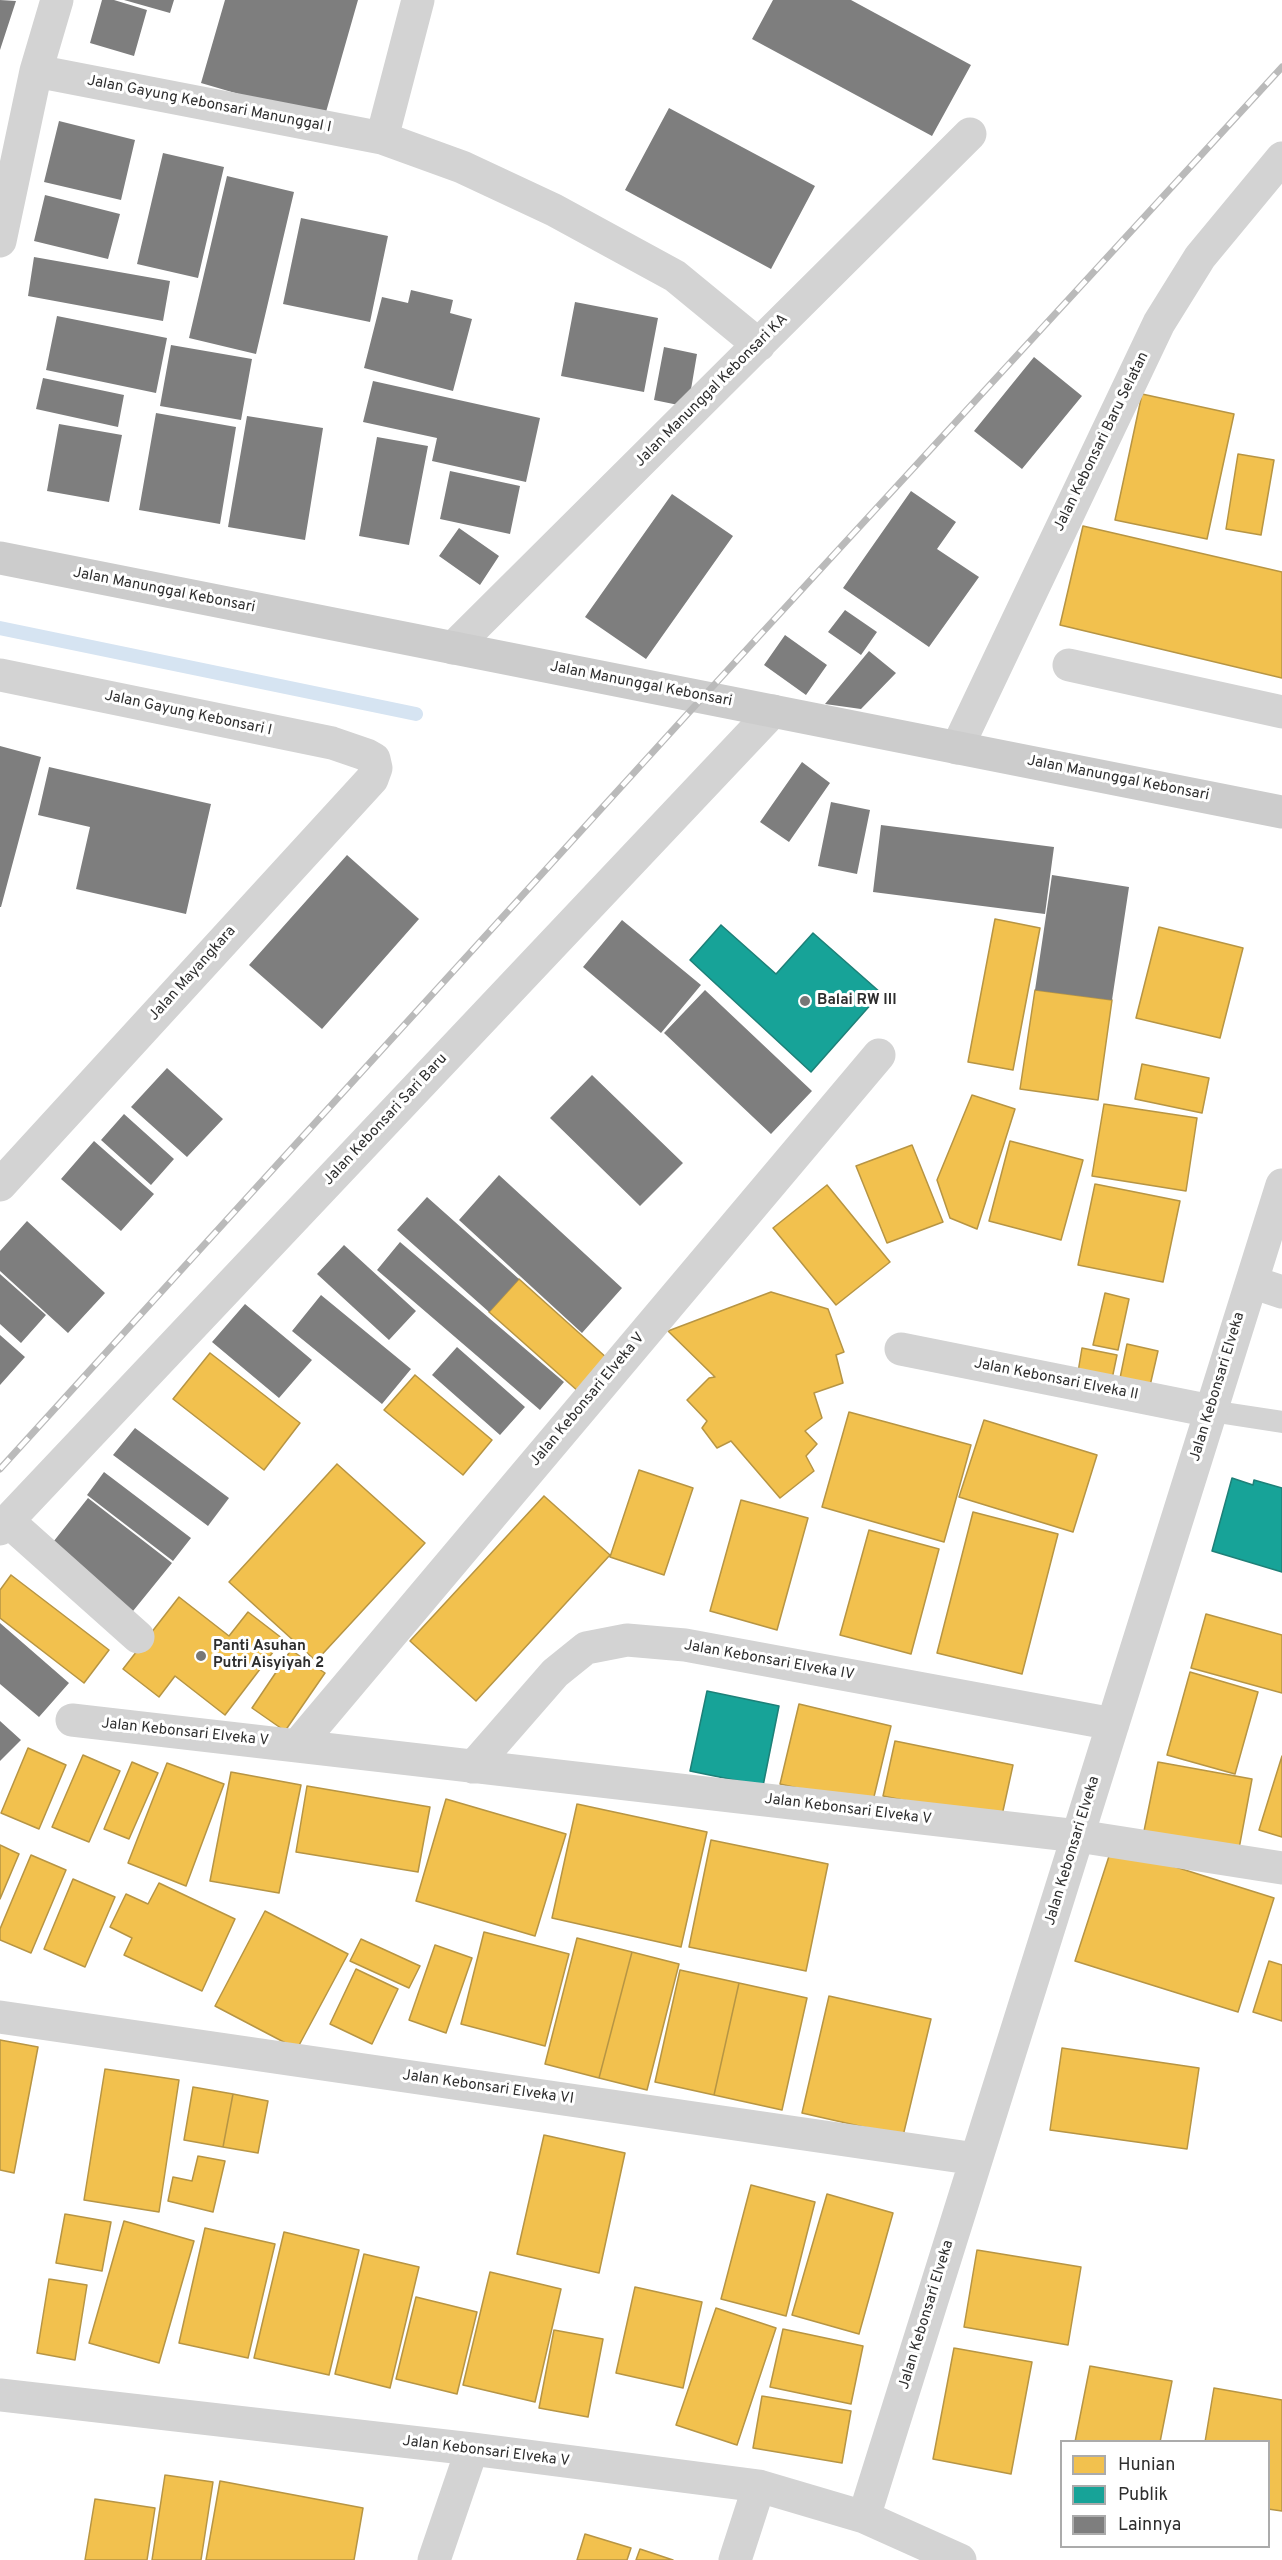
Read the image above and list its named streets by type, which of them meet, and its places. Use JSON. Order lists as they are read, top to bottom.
{
  "streets": {
    "street": [
      "Jalan Gayung Kebonsari Manunggal I",
      "Jalan Manunggal Kebonsari KA",
      "Jalan Kebonsari Baru Selatan",
      "Jalan Manunggal Kebonsari",
      "Jalan Gayung Kebonsari I",
      "Jalan Mayangkara",
      "Jalan Kebonsari Sari Baru",
      "Jalan Kebonsari Elveka II",
      "Jalan Kebonsari Elveka",
      "Jalan Kebonsari Elveka V",
      "Jalan Kebonsari Elveka IV",
      "Jalan Kebonsari Elveka VI"
    ]
  },
  "crossings": [
    ["Jalan Gayung Kebonsari Manunggal I", "Jalan Manunggal Kebonsari KA"],
    ["Jalan Manunggal Kebonsari KA", "Jalan Manunggal Kebonsari"],
    ["Jalan Kebonsari Baru Selatan", "Jalan Manunggal Kebonsari"],
    ["Jalan Manunggal Kebonsari", "Jalan Kebonsari Sari Baru"],
    ["Jalan Gayung Kebonsari I", "Jalan Mayangkara"],
    ["Jalan Kebonsari Elveka II", "Jalan Kebonsari Elveka"],
    ["Jalan Kebonsari Elveka", "Jalan Kebonsari Elveka V"],
    ["Jalan Kebonsari Elveka", "Jalan Kebonsari Elveka IV"],
    ["Jalan Kebonsari Elveka", "Jalan Kebonsari Elveka VI"],
    ["Jalan Kebonsari Elveka V", "Jalan Kebonsari Elveka IV"]
  ],
  "places": ["Balai RW III", "Panti Asuhan Putri Aisyiyah 2"],
  "legend": ["Hunian", "Publik", "Lainnya"]
}
